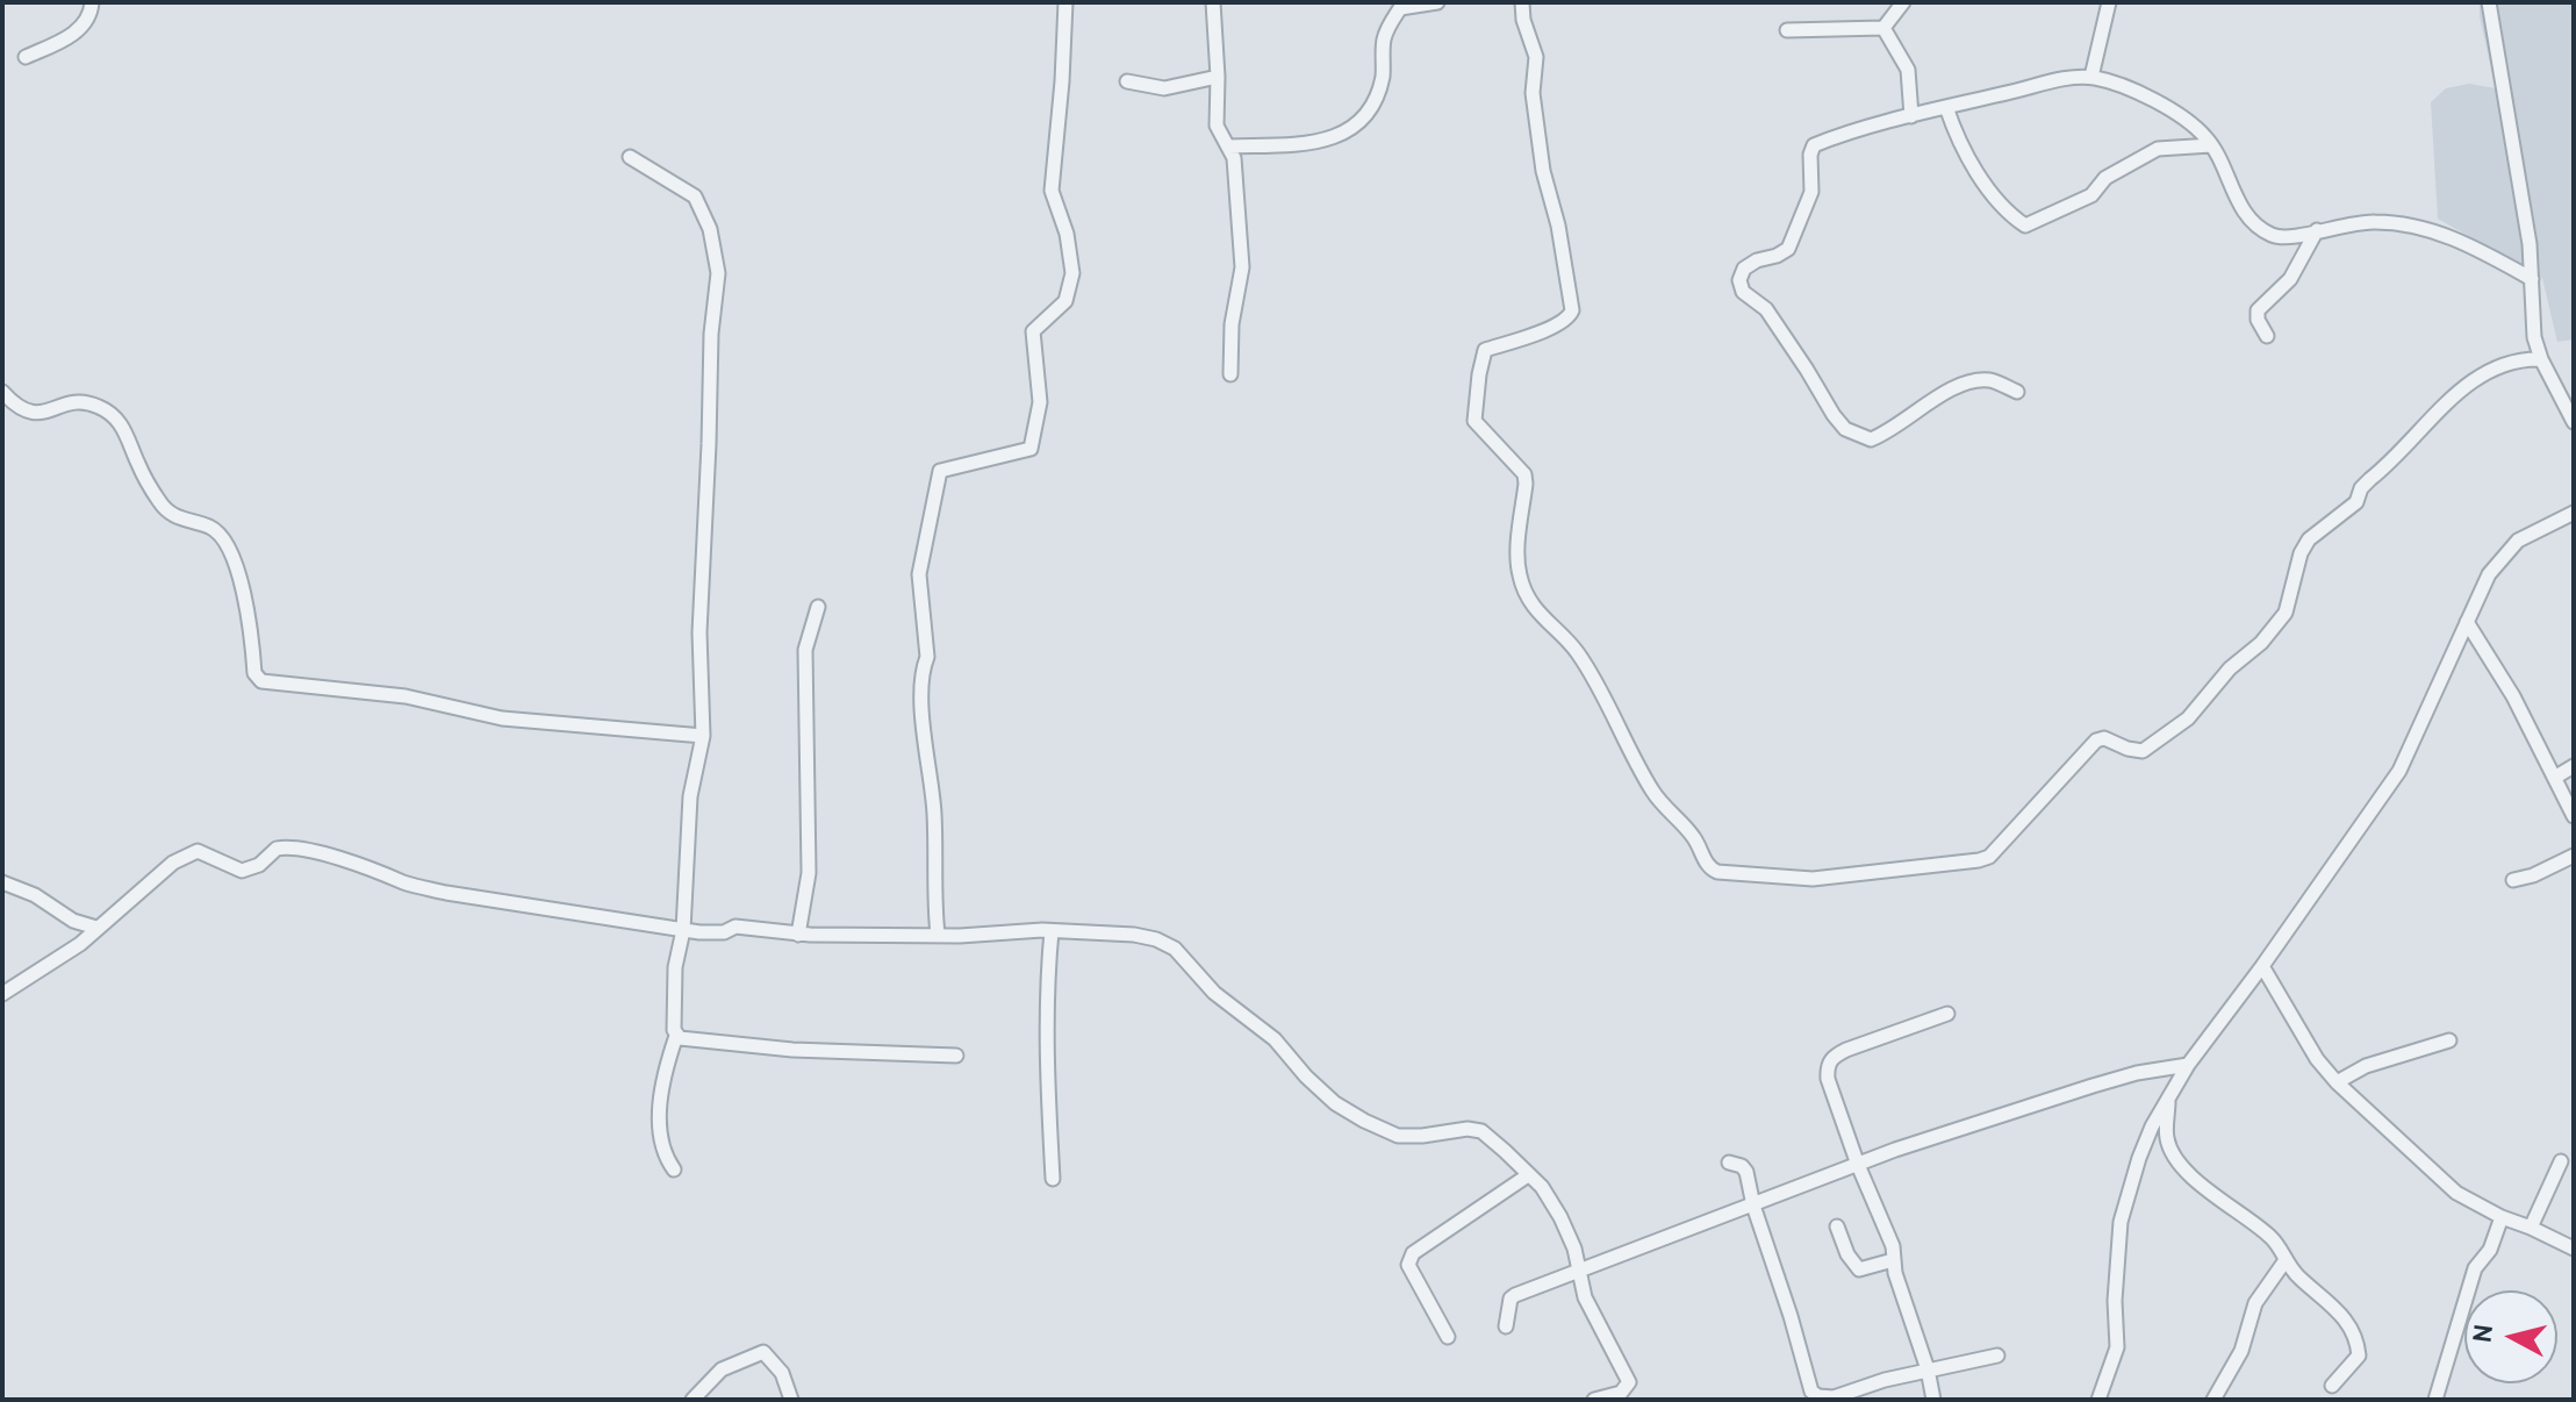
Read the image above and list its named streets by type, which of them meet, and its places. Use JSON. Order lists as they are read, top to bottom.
{
  "north": "left"
}
